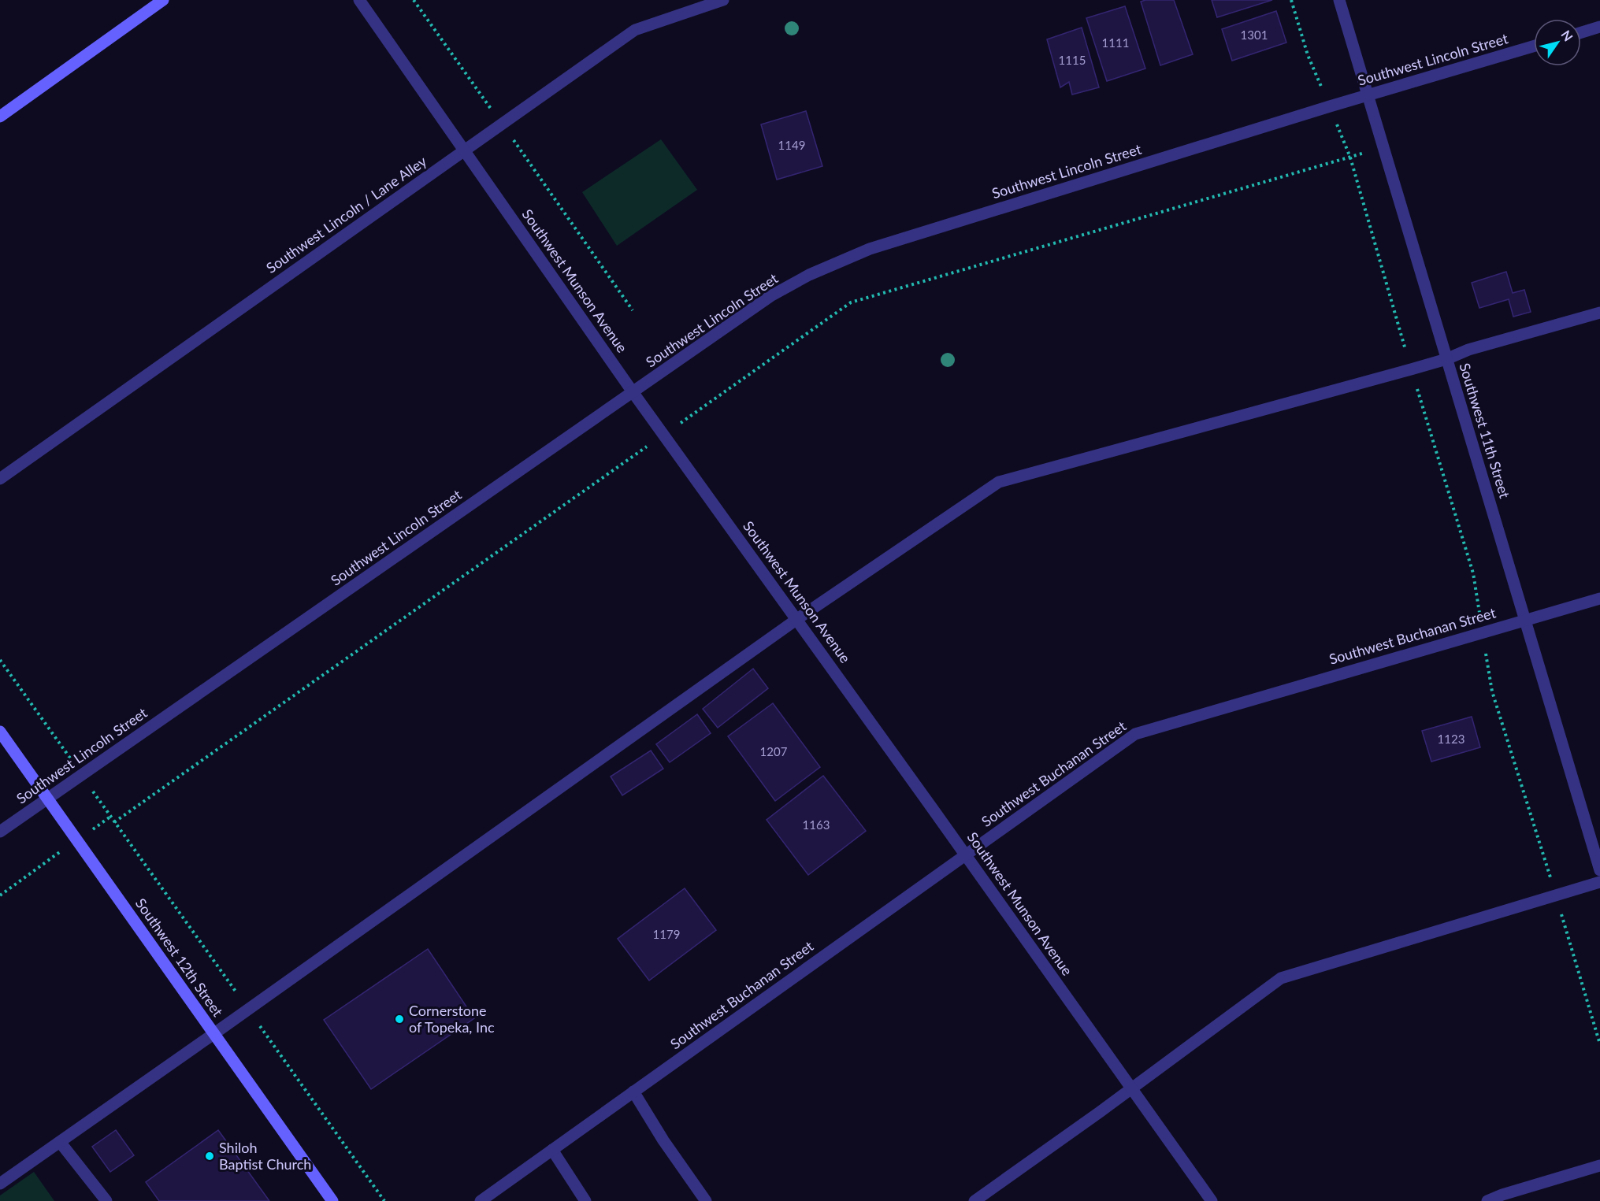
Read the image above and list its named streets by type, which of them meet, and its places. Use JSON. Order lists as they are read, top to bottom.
{
  "streets": {
    "main road": ["Southwest 12th Street"],
    "street": [
      "Southwest Lincoln Street",
      "Southwest Lincoln / Lane Alley",
      "Southwest Munson Avenue",
      "Southwest 11th Street",
      "Southwest Buchanan Street"
    ]
  },
  "crossings": [
    ["Southwest Lincoln Street", "Southwest Munson Avenue"],
    ["Southwest Lincoln Street", "Southwest 11th Street"],
    ["Southwest Lincoln Street", "Southwest 12th Street"],
    ["Southwest Lincoln / Lane Alley", "Southwest Munson Avenue"],
    ["Southwest Munson Avenue", "Southwest Buchanan Street"],
    ["Southwest 11th Street", "Southwest Buchanan Street"]
  ],
  "places": ["Cornerstone of Topeka, Inc", "Shiloh Baptist Church"],
  "house_numbers": [
    "1301",
    "1111",
    "1115",
    "1149",
    "1123",
    "1207",
    "1163",
    "1179"
  ],
  "north": "top right"
}
